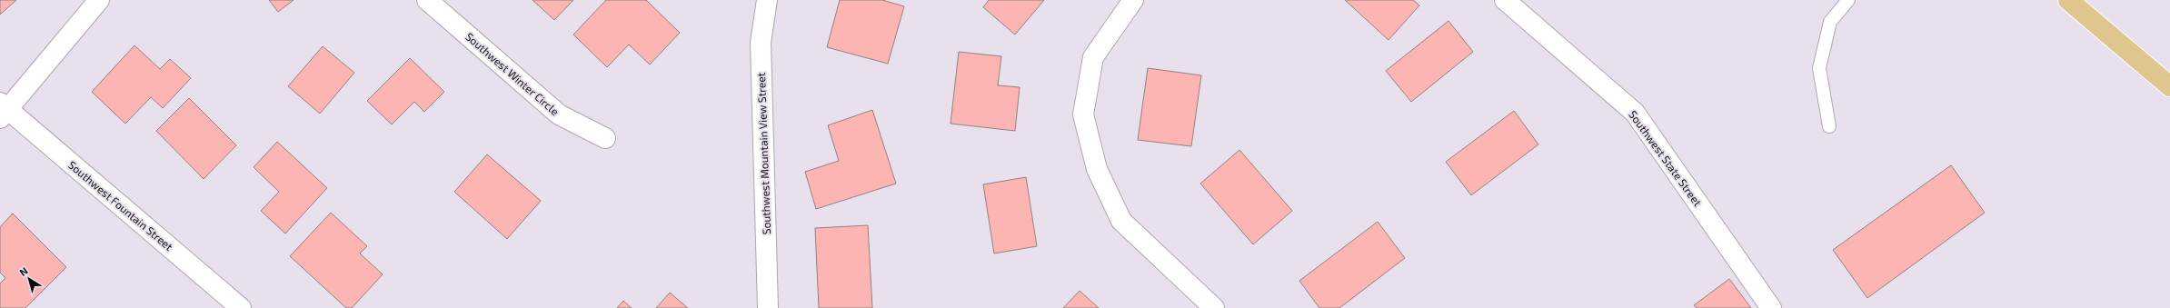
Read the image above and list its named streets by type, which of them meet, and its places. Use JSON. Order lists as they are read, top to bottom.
{
  "streets": {
    "street": [
      "Southwest Winter Circle",
      "Southwest Mountain View Street",
      "Southwest State Street",
      "Southwest Fountain Street"
    ]
  },
  "north": "top left"
}
